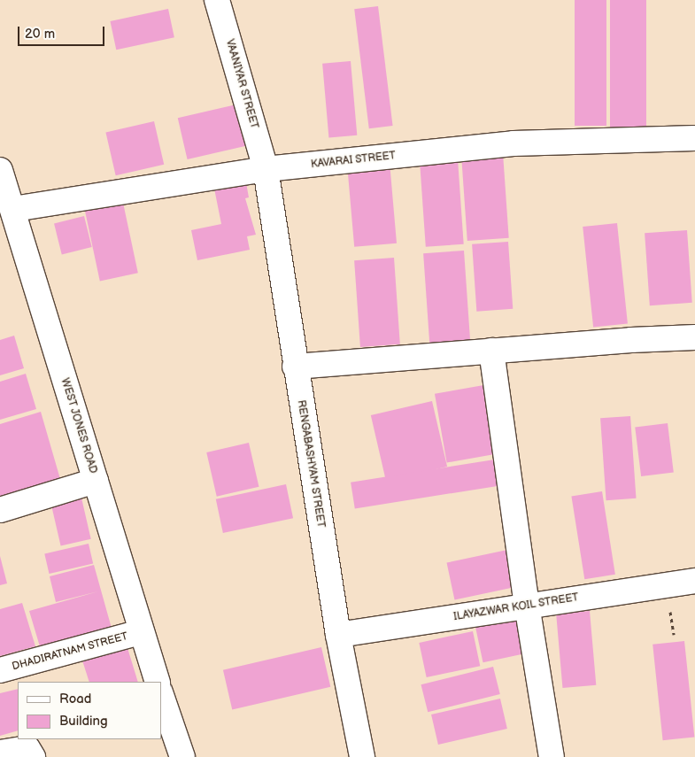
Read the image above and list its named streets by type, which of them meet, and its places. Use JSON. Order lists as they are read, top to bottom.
{
  "streets": {
    "street": [
      "VAANIYAR STREET",
      "KAVARAI STREET",
      "WEST JONES ROAD",
      "RENGABASHYAM STREET",
      "ILAYAZWAR KOIL STREET",
      "DHADIRATNAM STREET"
    ]
  },
  "crossings": [
    ["VAANIYAR STREET", "KAVARAI STREET"],
    ["VAANIYAR STREET", "RENGABASHYAM STREET"],
    ["KAVARAI STREET", "WEST JONES ROAD"],
    ["KAVARAI STREET", "RENGABASHYAM STREET"],
    ["WEST JONES ROAD", "DHADIRATNAM STREET"],
    ["RENGABASHYAM STREET", "ILAYAZWAR KOIL STREET"]
  ],
  "legend": ["Road", "Building"],
  "scale_bar": "20 m"
}
